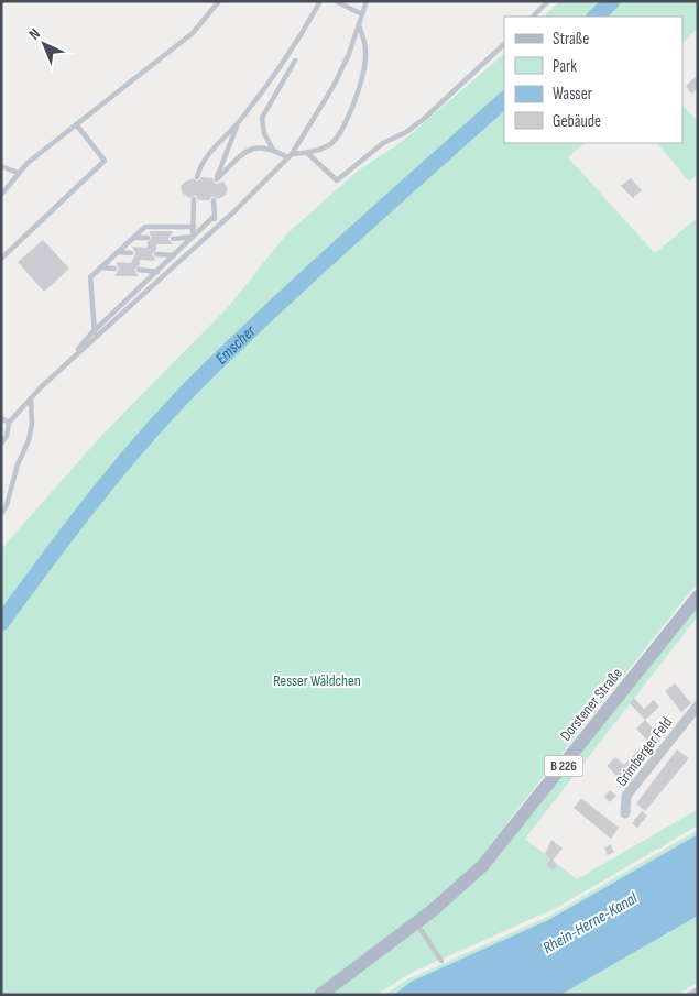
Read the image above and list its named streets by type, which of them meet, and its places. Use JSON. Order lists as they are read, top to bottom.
{
  "streets": {
    "main road": ["Dorstener Straße", "B 226"],
    "street": ["Grimberger Feld"]
  },
  "water": ["Emscher", "Rhein-Herne-Kanal"],
  "parks": ["Resser Wäldchen"],
  "legend": [
    "Straße",
    "Park",
    "Wasser",
    "Gebäude"
  ],
  "north": "top left"
}
